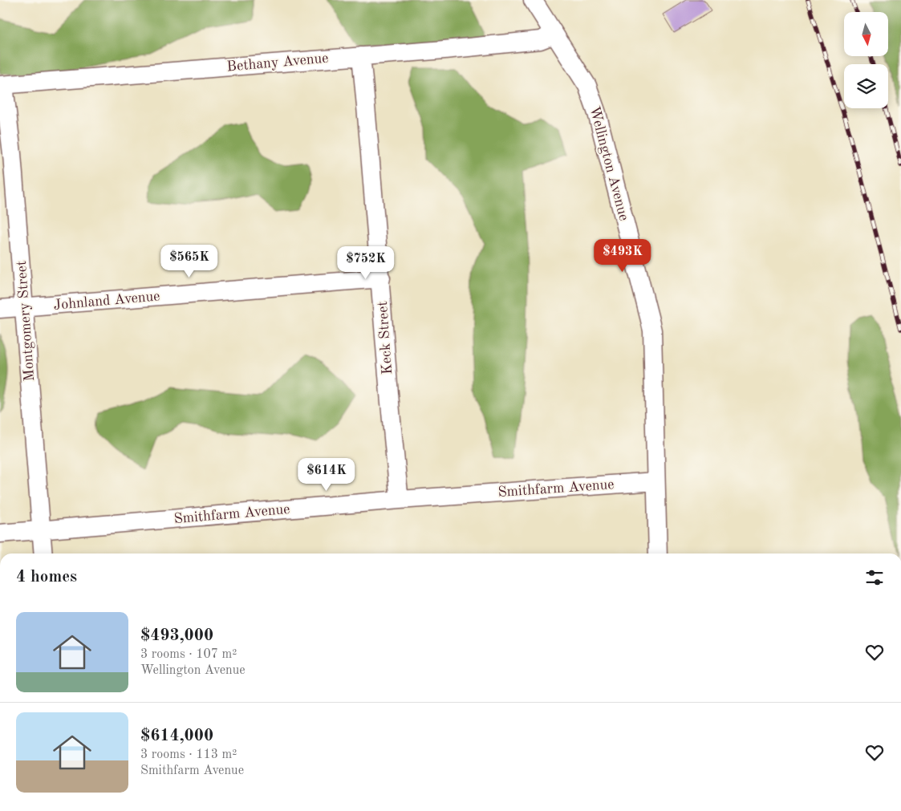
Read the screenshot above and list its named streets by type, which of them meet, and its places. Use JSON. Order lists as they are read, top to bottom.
{
  "streets": {
    "street": [
      "Bethany Avenue",
      "Wellington Avenue",
      "Johnland Avenue",
      "Montgomery Street",
      "Keck Street",
      "Smithfarm Avenue"
    ]
  },
  "crossings": [
    ["Bethany Avenue", "Wellington Avenue"],
    ["Bethany Avenue", "Montgomery Street"],
    ["Bethany Avenue", "Keck Street"],
    ["Wellington Avenue", "Smithfarm Avenue"],
    ["Johnland Avenue", "Montgomery Street"],
    ["Johnland Avenue", "Keck Street"],
    ["Montgomery Street", "Smithfarm Avenue"],
    ["Keck Street", "Smithfarm Avenue"]
  ],
  "north": "bottom",
  "page": {
    "price": [
      "$493K",
      "$565K",
      "$752K",
      "$614K"
    ],
    "heading": "4 homes",
    "list": [
      {
        "name": "$493,000",
        "note": "3 rooms · 107 m² · Wellington Avenue"
      },
      {
        "name": "$614,000",
        "note": "3 rooms · 113 m² · Smithfarm Avenue"
      }
    ]
  }
}
